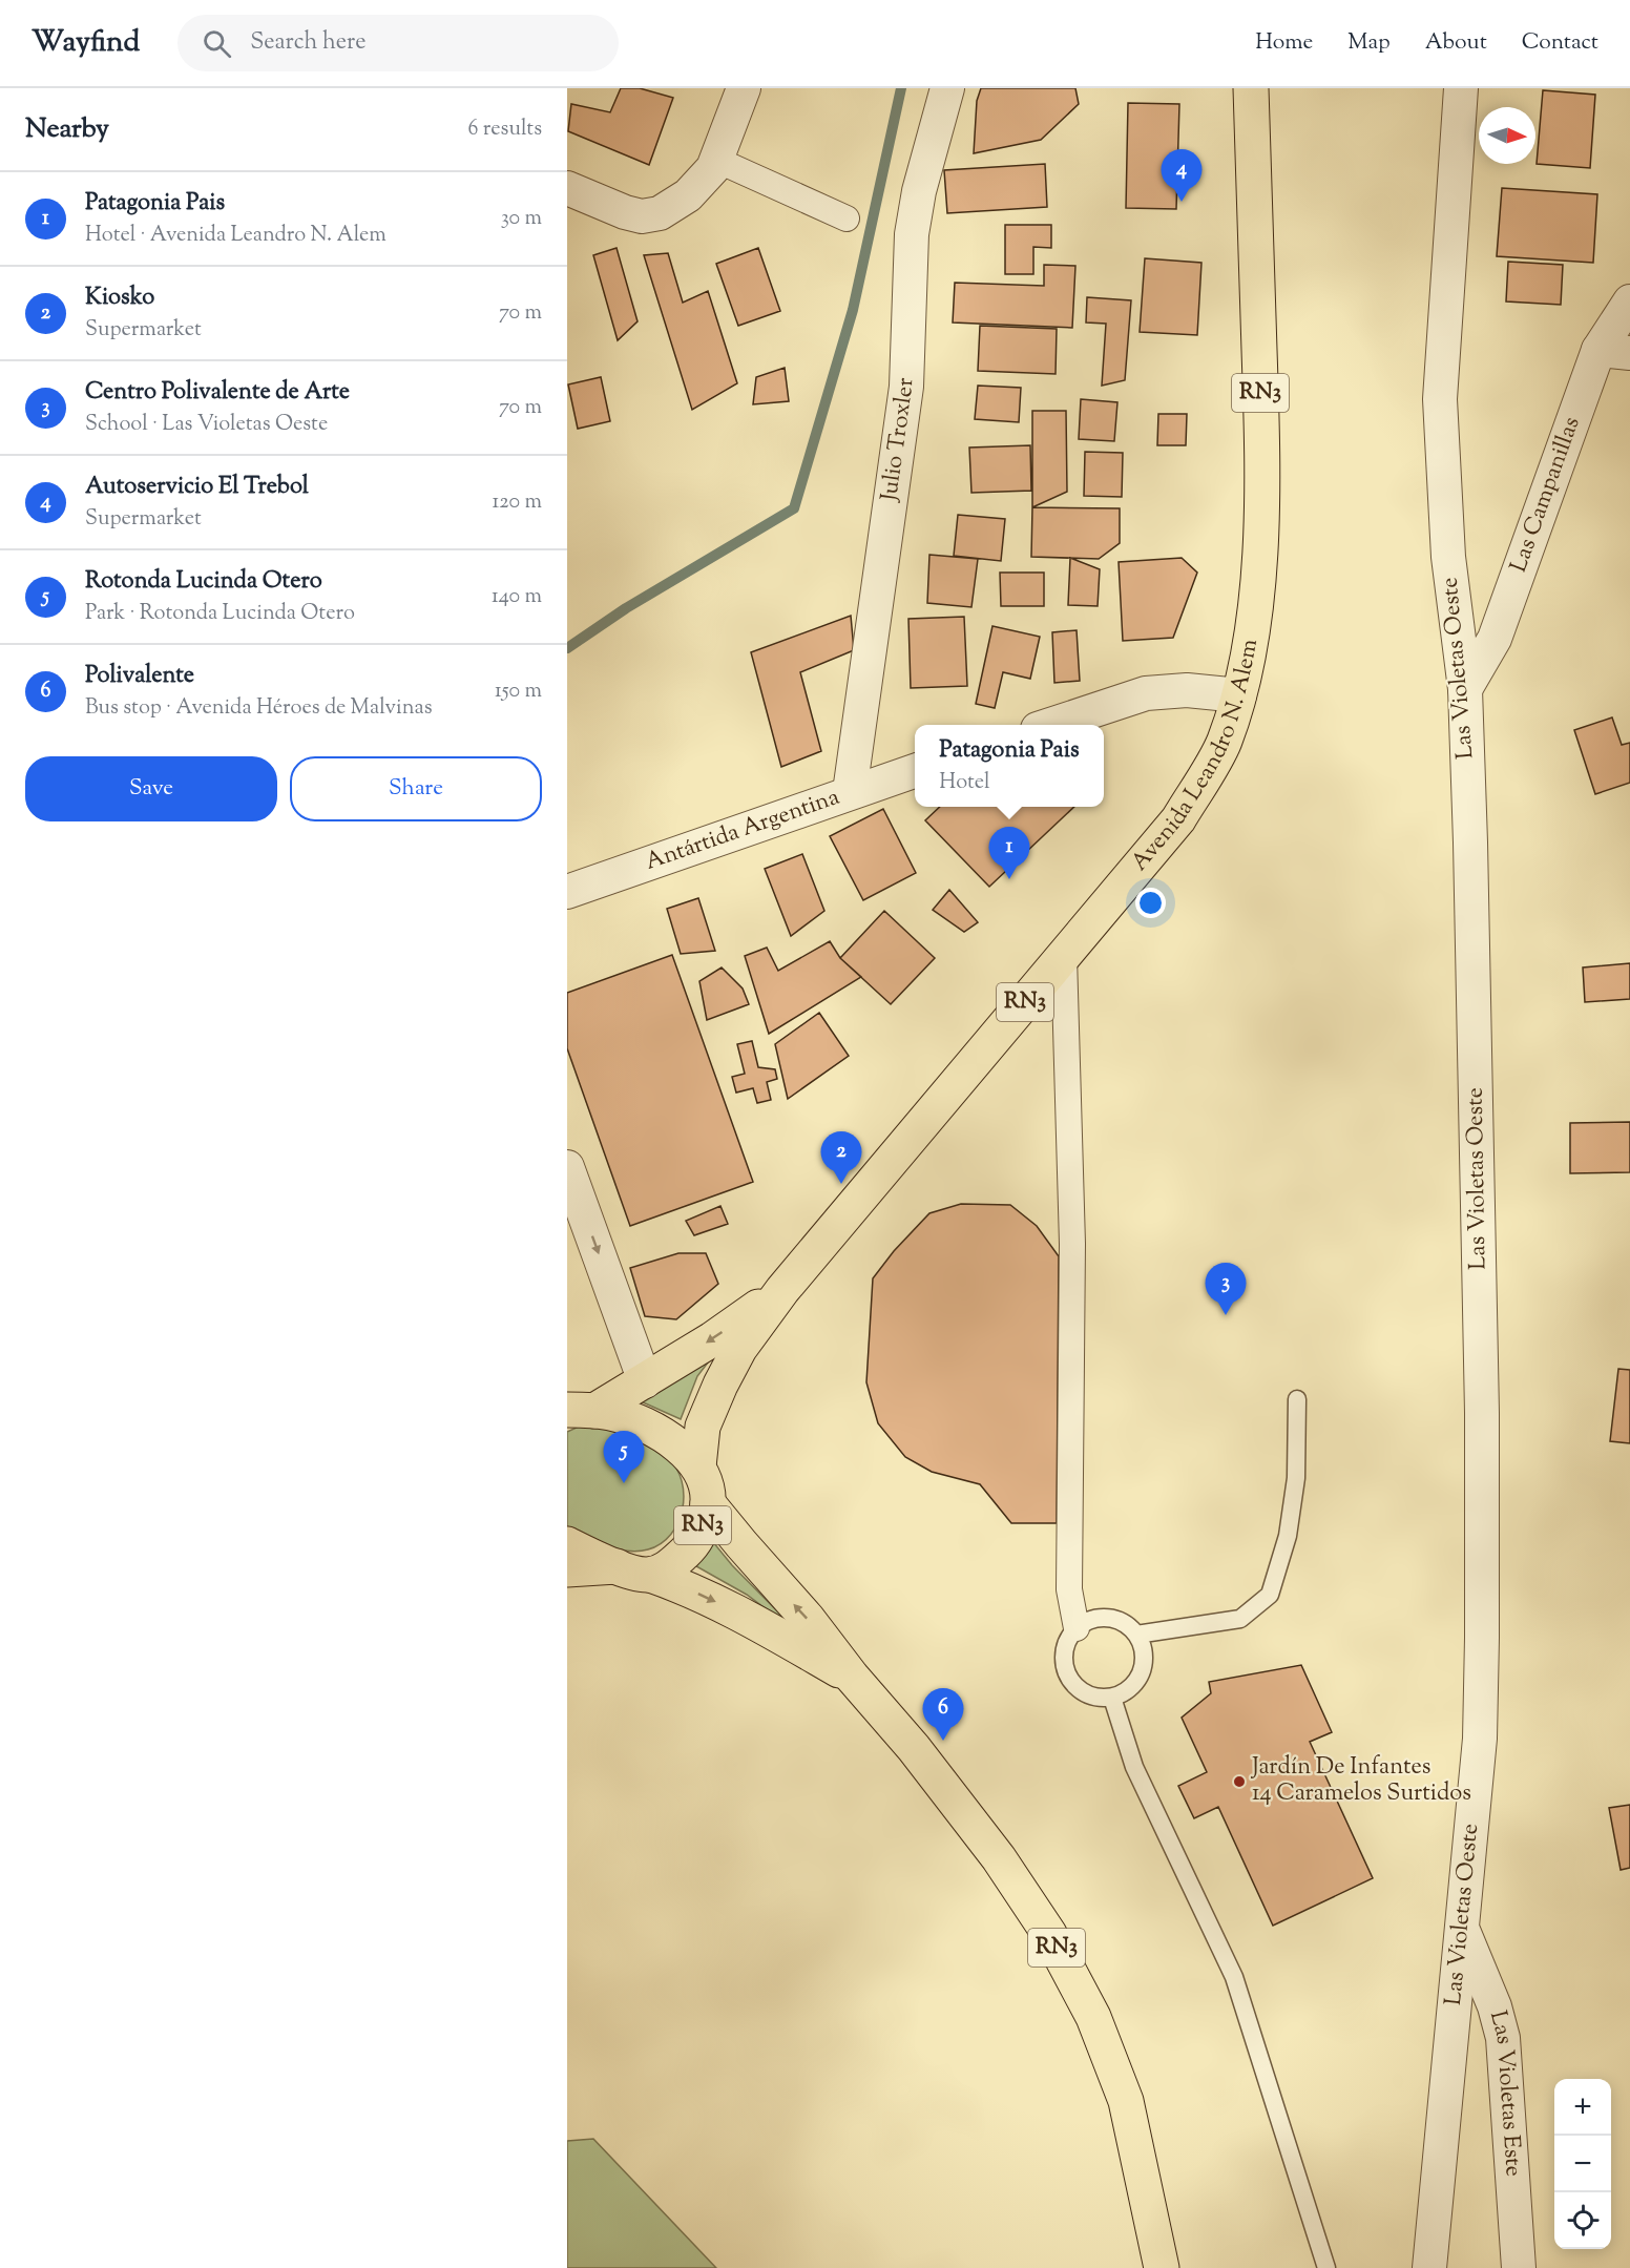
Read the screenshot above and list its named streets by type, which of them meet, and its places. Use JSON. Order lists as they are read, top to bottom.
{
  "streets": {
    "main road": ["RN3", "Avenida Leandro N. Alem"],
    "street": [
      "Julio Troxler",
      "Las Campanillas",
      "Las Violetas Oeste",
      "Antártida Argentina",
      "Las Violetas Este"
    ]
  },
  "crossings": [
    ["RN3", "Avenida Leandro N. Alem"],
    ["Julio Troxler", "Antártida Argentina"],
    ["Las Campanillas", "Las Violetas Oeste"],
    ["Las Violetas Oeste", "Las Violetas Este"]
  ],
  "places": ["Jardín De Infantes 14 Caramelos Surtidos"],
  "north": "right",
  "page": {
    "header": "Wayfind",
    "search": "Search here",
    "nav": [
      "Home",
      "Map",
      "About",
      "Contact"
    ],
    "heading": ["Nearby", "6 results"],
    "pins": [
      "4",
      "1",
      "2",
      "3",
      "5",
      "6"
    ],
    "list": [
      {
        "mark": "1",
        "name": "Patagonia Pais",
        "note": "Hotel · Avenida Leandro N. Alem",
        "value": "30 m"
      },
      {
        "mark": "2",
        "name": "Kiosko",
        "note": "Supermarket",
        "value": "70 m"
      },
      {
        "mark": "3",
        "name": "Centro Polivalente de Arte",
        "note": "School · Las Violetas Oeste",
        "value": "70 m"
      },
      {
        "mark": "4",
        "name": "Autoservicio El Trebol",
        "note": "Supermarket",
        "value": "120 m"
      },
      {
        "mark": "5",
        "name": "Rotonda Lucinda Otero",
        "note": "Park · Rotonda Lucinda Otero",
        "value": "140 m"
      },
      {
        "mark": "6",
        "name": "Polivalente",
        "note": "Bus stop · Avenida Héroes de Malvinas",
        "value": "150 m"
      }
    ],
    "popup": ["Patagonia Pais", "Hotel"],
    "buttons": ["Save", "Share"],
    "map_buttons": ["+", "−"]
  }
}
